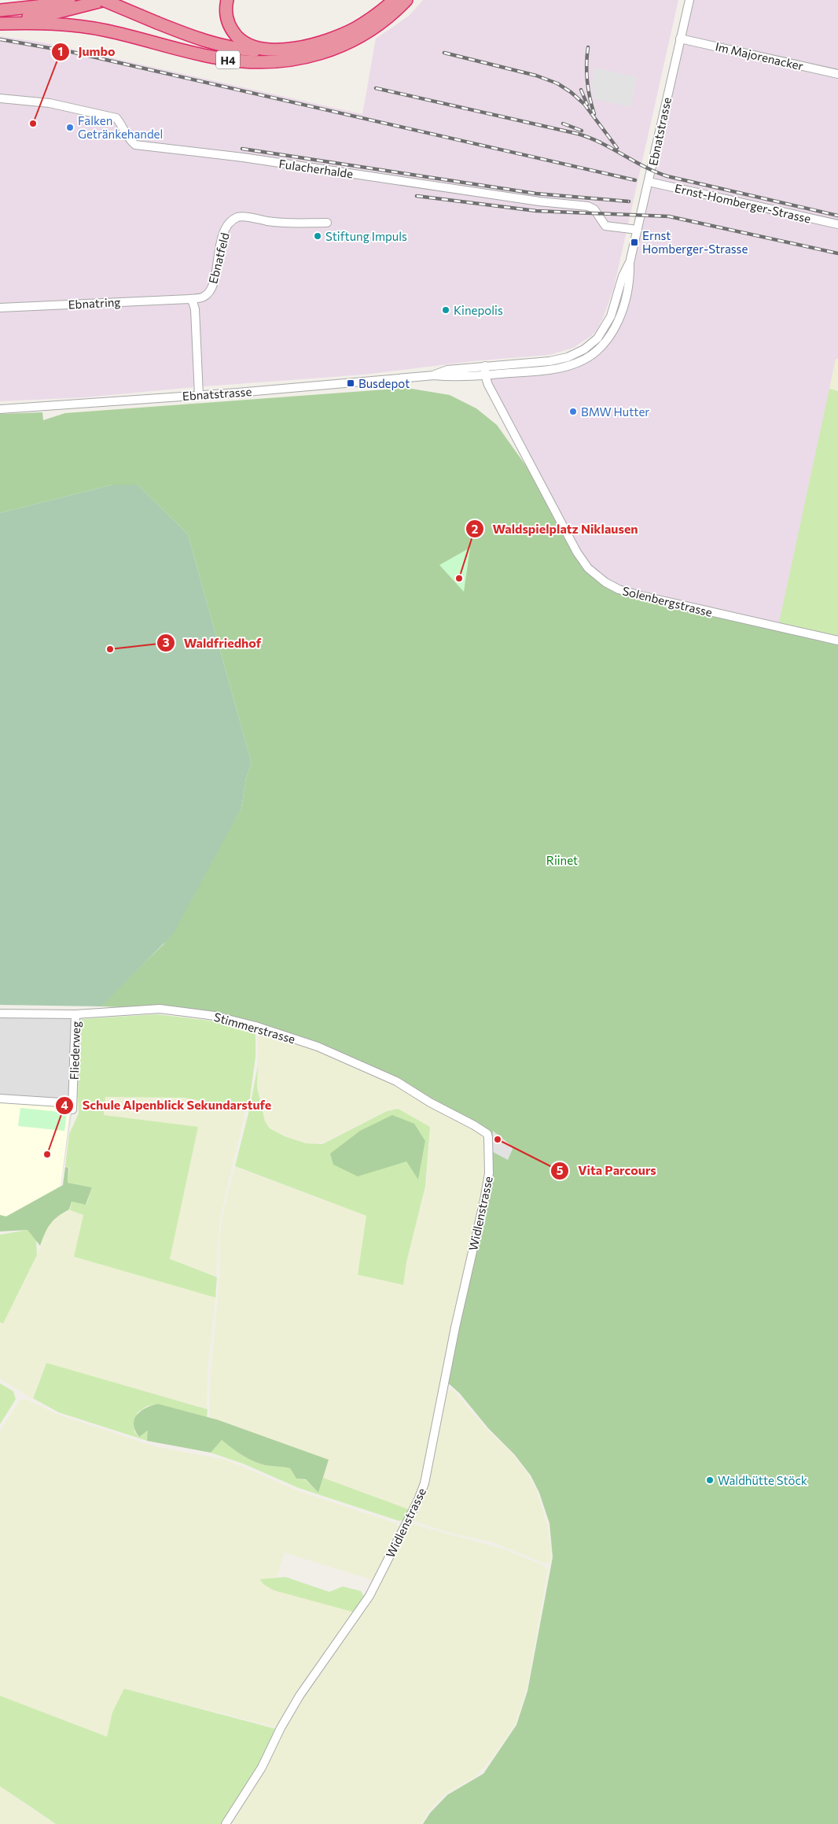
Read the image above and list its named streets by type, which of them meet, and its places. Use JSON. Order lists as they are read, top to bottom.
{
  "streets": {
    "highway": ["H4"],
    "street": [
      "Im Majorenacker",
      "Ebnatstrasse",
      "Fulacherhalde",
      "Ernst-Homberger-Strasse",
      "Ebnatfeld",
      "Ebnatring",
      "Solenbergstrasse",
      "Stimmerstrasse",
      "Fliederweg",
      "Widlenstrasse"
    ]
  },
  "crossings": [
    ["Im Majorenacker", "Ebnatstrasse"],
    ["Ebnatstrasse", "Fulacherhalde"],
    ["Ebnatstrasse", "Ernst-Homberger-Strasse"],
    ["Ebnatstrasse", "Solenbergstrasse"],
    ["Ebnatfeld", "Ebnatring"],
    ["Stimmerstrasse", "Fliederweg"],
    ["Stimmerstrasse", "Widlenstrasse"]
  ],
  "parks": ["Riinet"],
  "places": {
    "other": [
      "Jumbo",
      "Falken Getränkehandel",
      "Stiftung Impuls",
      "Kinepolis",
      "BMW Hutter",
      "Waldspielplatz Niklausen",
      "Waldfriedhof",
      "Vita Parcours",
      "Schule Alpenblick Sekundarstufe",
      "Waldhütte Stöck"
    ],
    "transit": ["Ernst Homberger-Strasse", "Busdepot"]
  }
}
